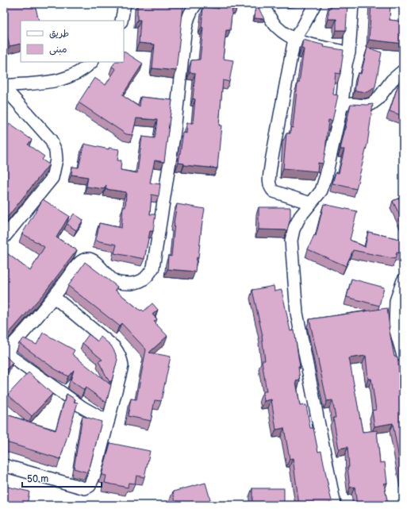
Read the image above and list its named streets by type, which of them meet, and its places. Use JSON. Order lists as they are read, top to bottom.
{
  "legend": ["طريق", "مبنى"],
  "scale_bar": "50 m"
}
